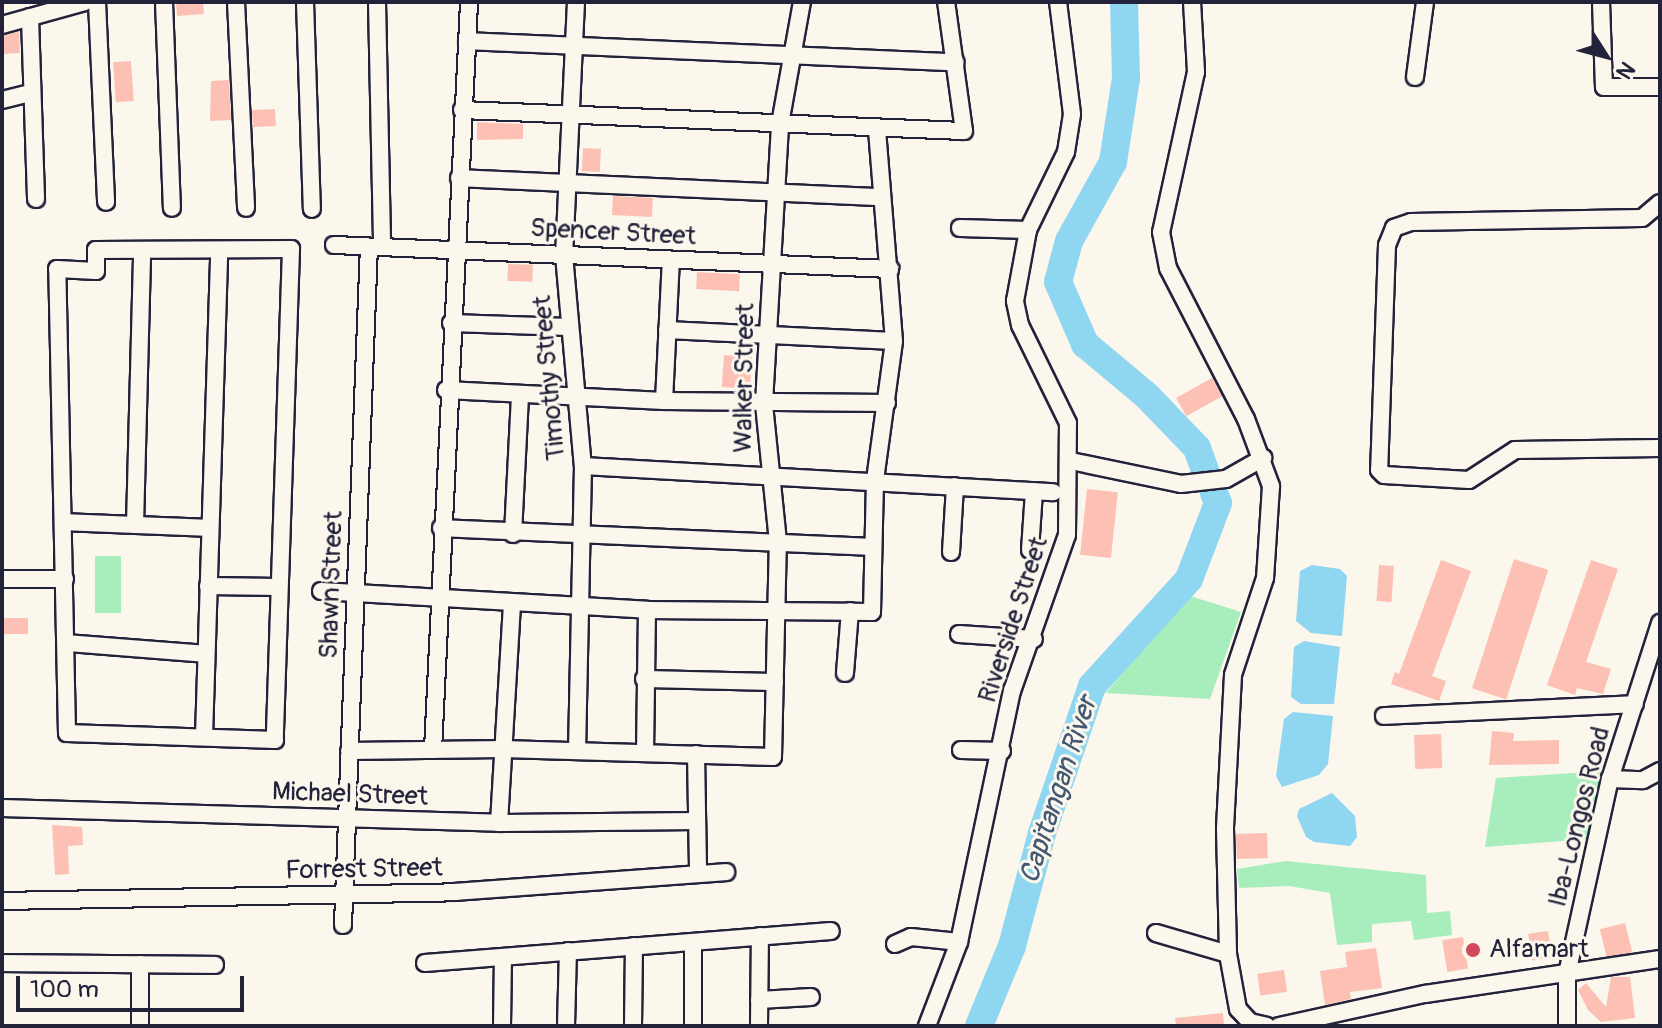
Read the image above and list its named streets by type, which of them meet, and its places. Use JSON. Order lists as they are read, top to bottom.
{
  "streets": {
    "street": [
      "Spencer Street",
      "Timothy Street",
      "Walker Street",
      "Shawn Street",
      "Riverside Street",
      "Michael Street",
      "Iba-Longos Road",
      "Forrest Street"
    ]
  },
  "crossings": [
    ["Spencer Street", "Timothy Street"],
    ["Spencer Street", "Walker Street"],
    ["Spencer Street", "Shawn Street"],
    ["Shawn Street", "Michael Street"],
    ["Shawn Street", "Forrest Street"]
  ],
  "water": ["Capitangan River"],
  "places": ["Alfamart"],
  "scale_bar": "100 m",
  "north": "bottom right"
}
